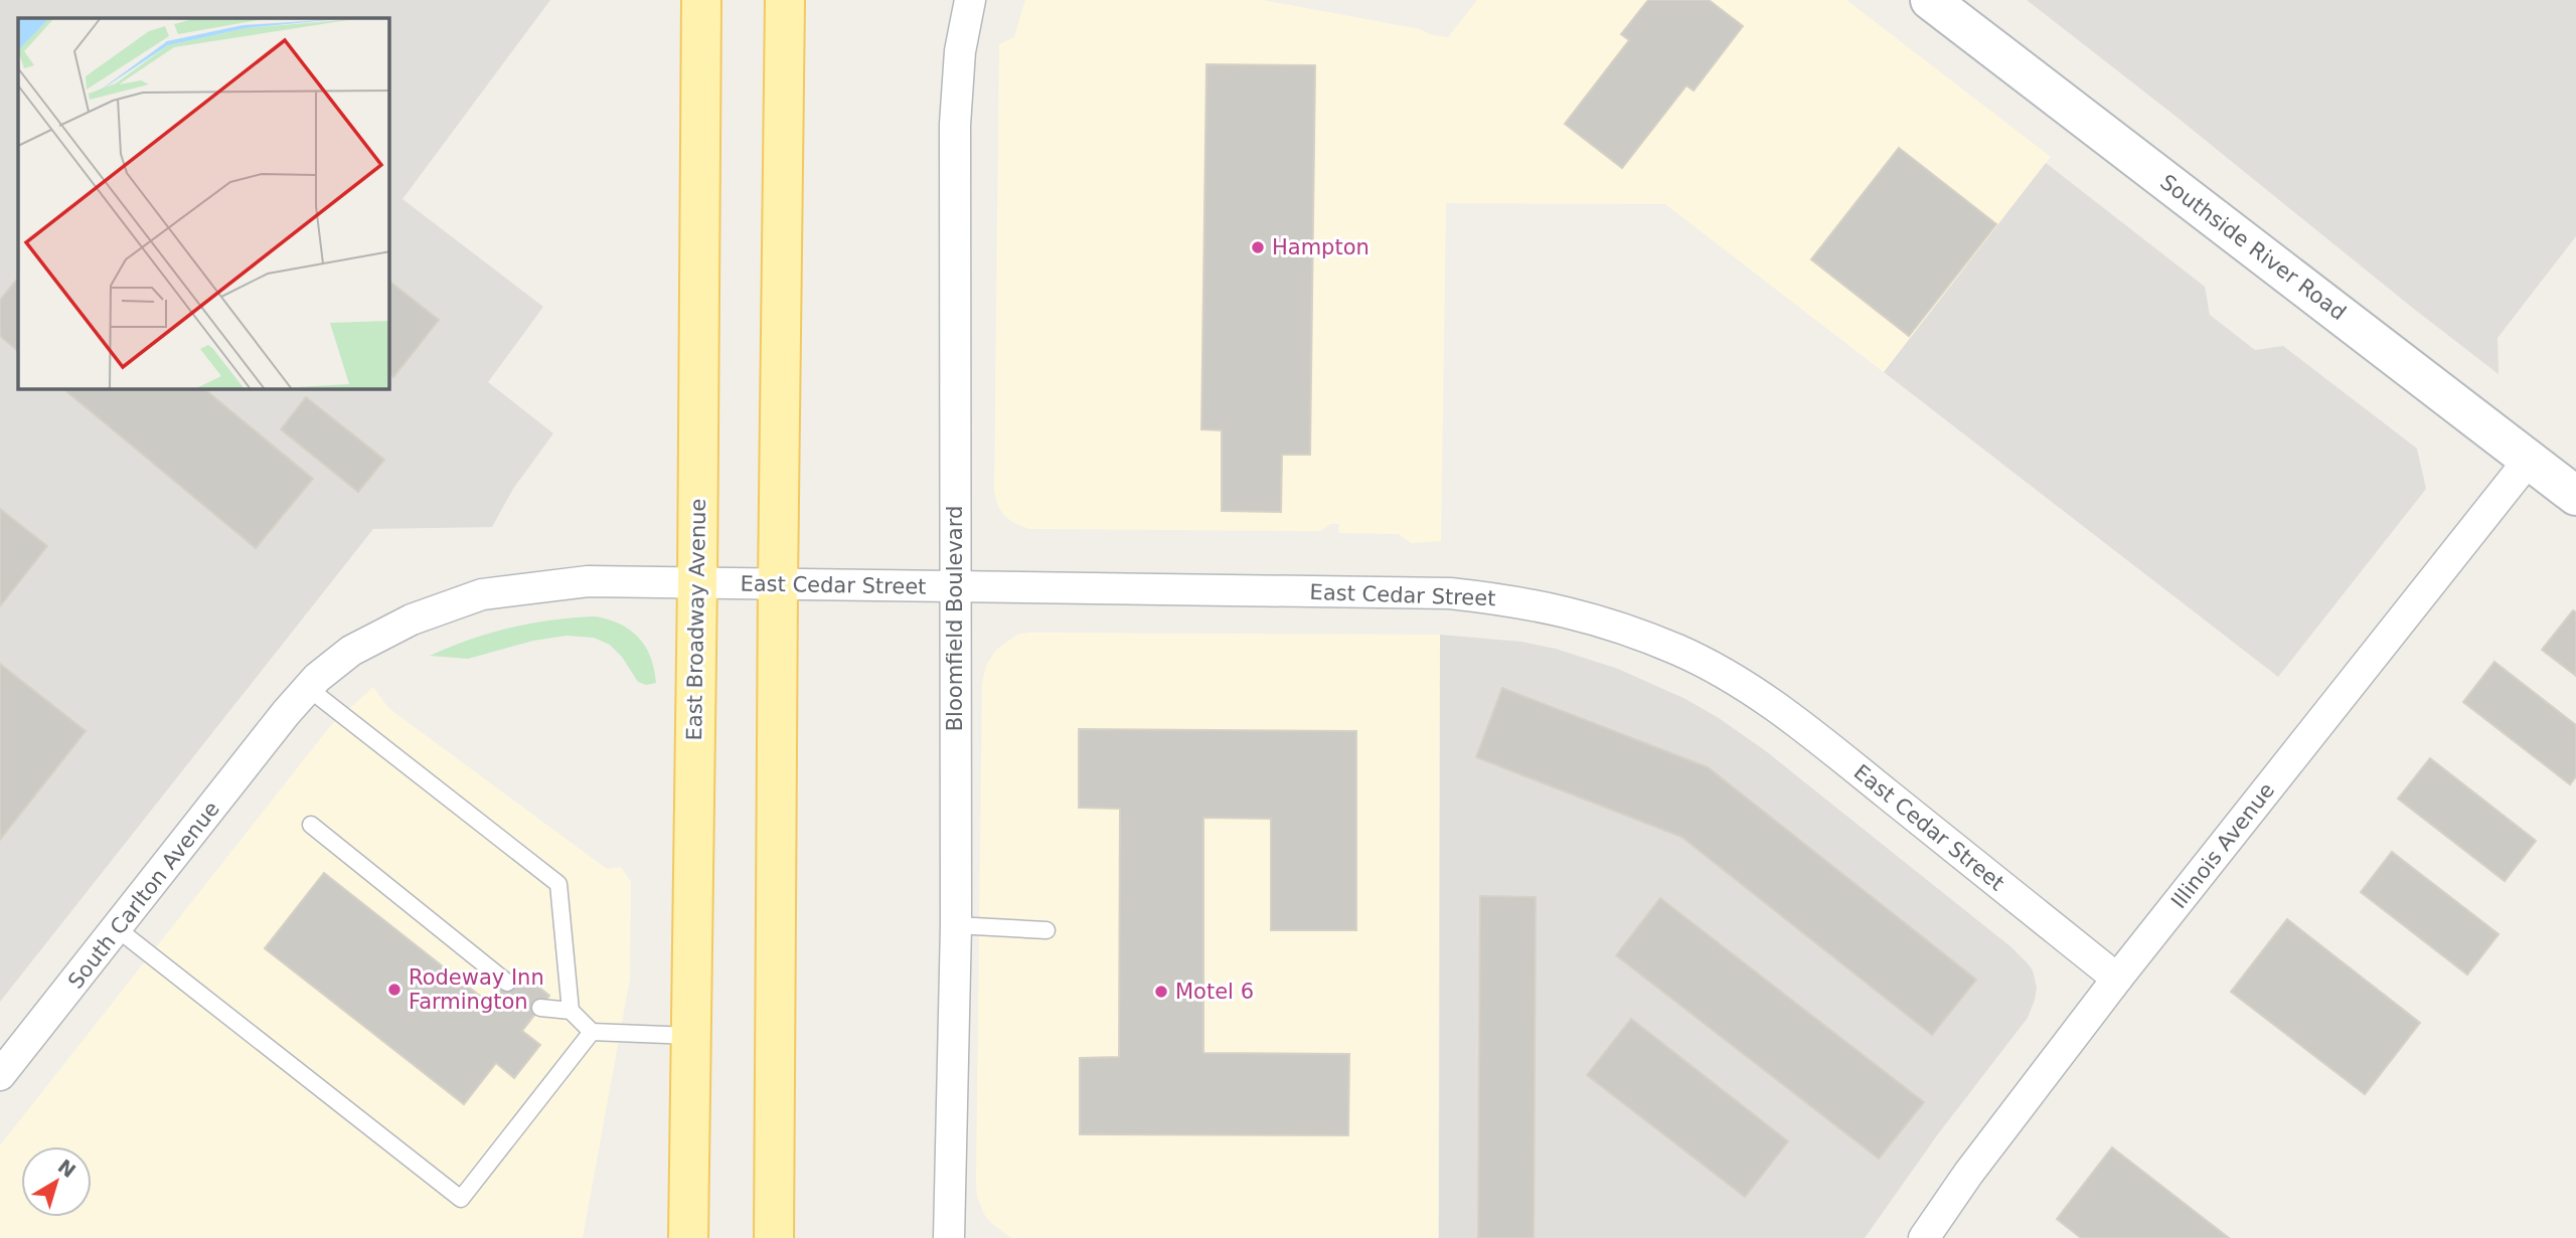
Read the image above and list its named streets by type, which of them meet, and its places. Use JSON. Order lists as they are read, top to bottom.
{
  "streets": {
    "main road": ["Southside River Road", "East Broadway Avenue"],
    "street": [
      "East Cedar Street",
      "Bloomfield Boulevard",
      "Illinois Avenue",
      "South Carlton Avenue"
    ]
  },
  "crossings": [
    ["Southside River Road", "Illinois Avenue"],
    ["East Cedar Street", "Bloomfield Boulevard"],
    ["East Cedar Street", "East Broadway Avenue"],
    ["East Cedar Street", "Illinois Avenue"],
    ["East Cedar Street", "South Carlton Avenue"]
  ],
  "places": ["Hampton", "Rodeway Inn Farmington", "Motel 6"],
  "north": "top right"
}
